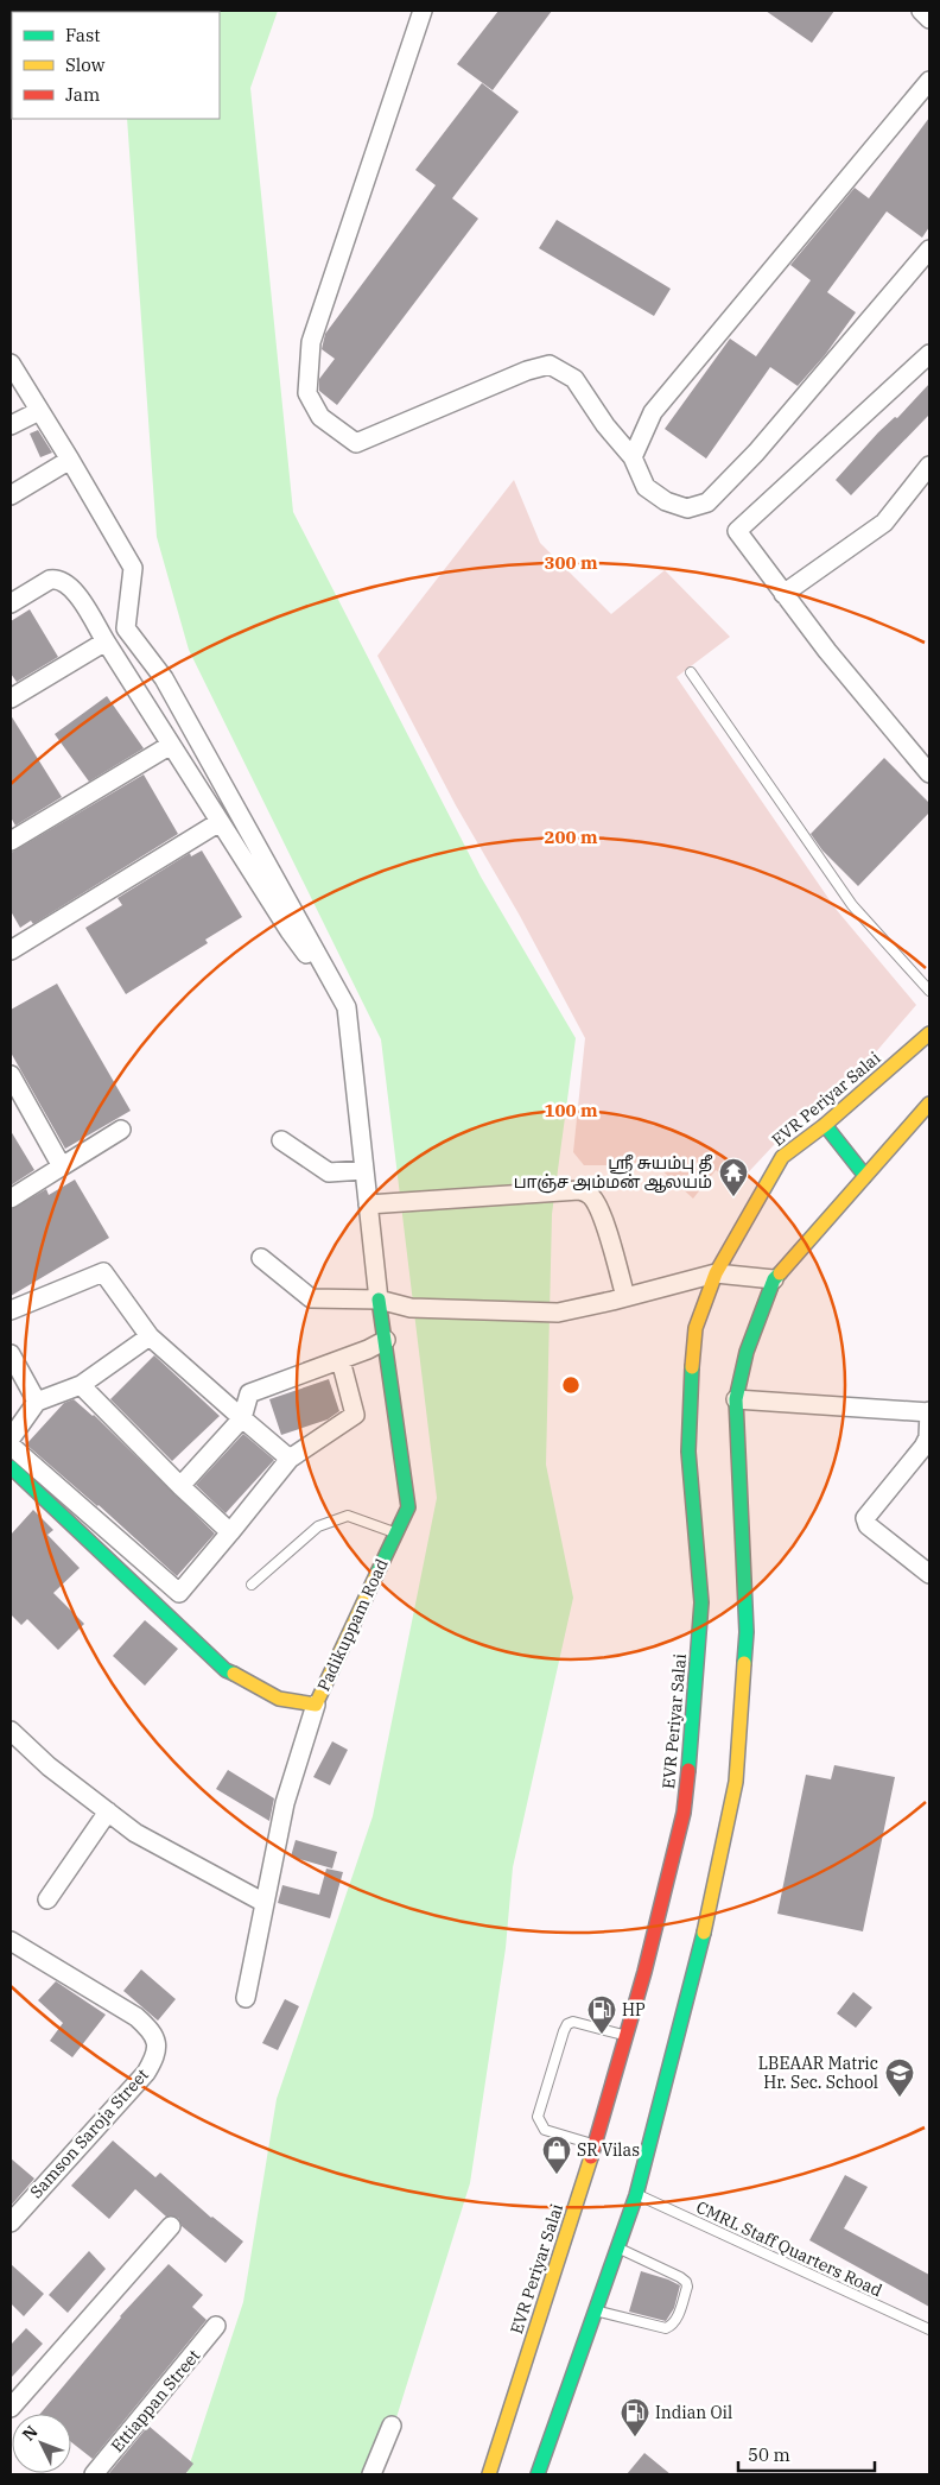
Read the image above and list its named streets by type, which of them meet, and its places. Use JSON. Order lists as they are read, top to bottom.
{
  "streets": {
    "main road": ["EVR Periyar Salai", "Padikuppam Road"],
    "street": ["Samson Saroja Street", "Ettiappan Street"],
    "lane": ["CMRL Staff Quarters Road"]
  },
  "places": {
    "temple": ["ஶ்ரீ சுயம்பு தீ பாஞ்ச அம்மன் ஆலயம்"],
    "fuel station": ["HP", "Indian Oil"],
    "school or university": ["LBEAAR Matric Hr. Sec. School"],
    "shop": ["SR Vilas"]
  },
  "legend": ["Fast", "Slow", "Jam"],
  "scale_bar": "50 m",
  "north": "top left",
  "rings": ["300 m", "200 m", "100 m"]
}
